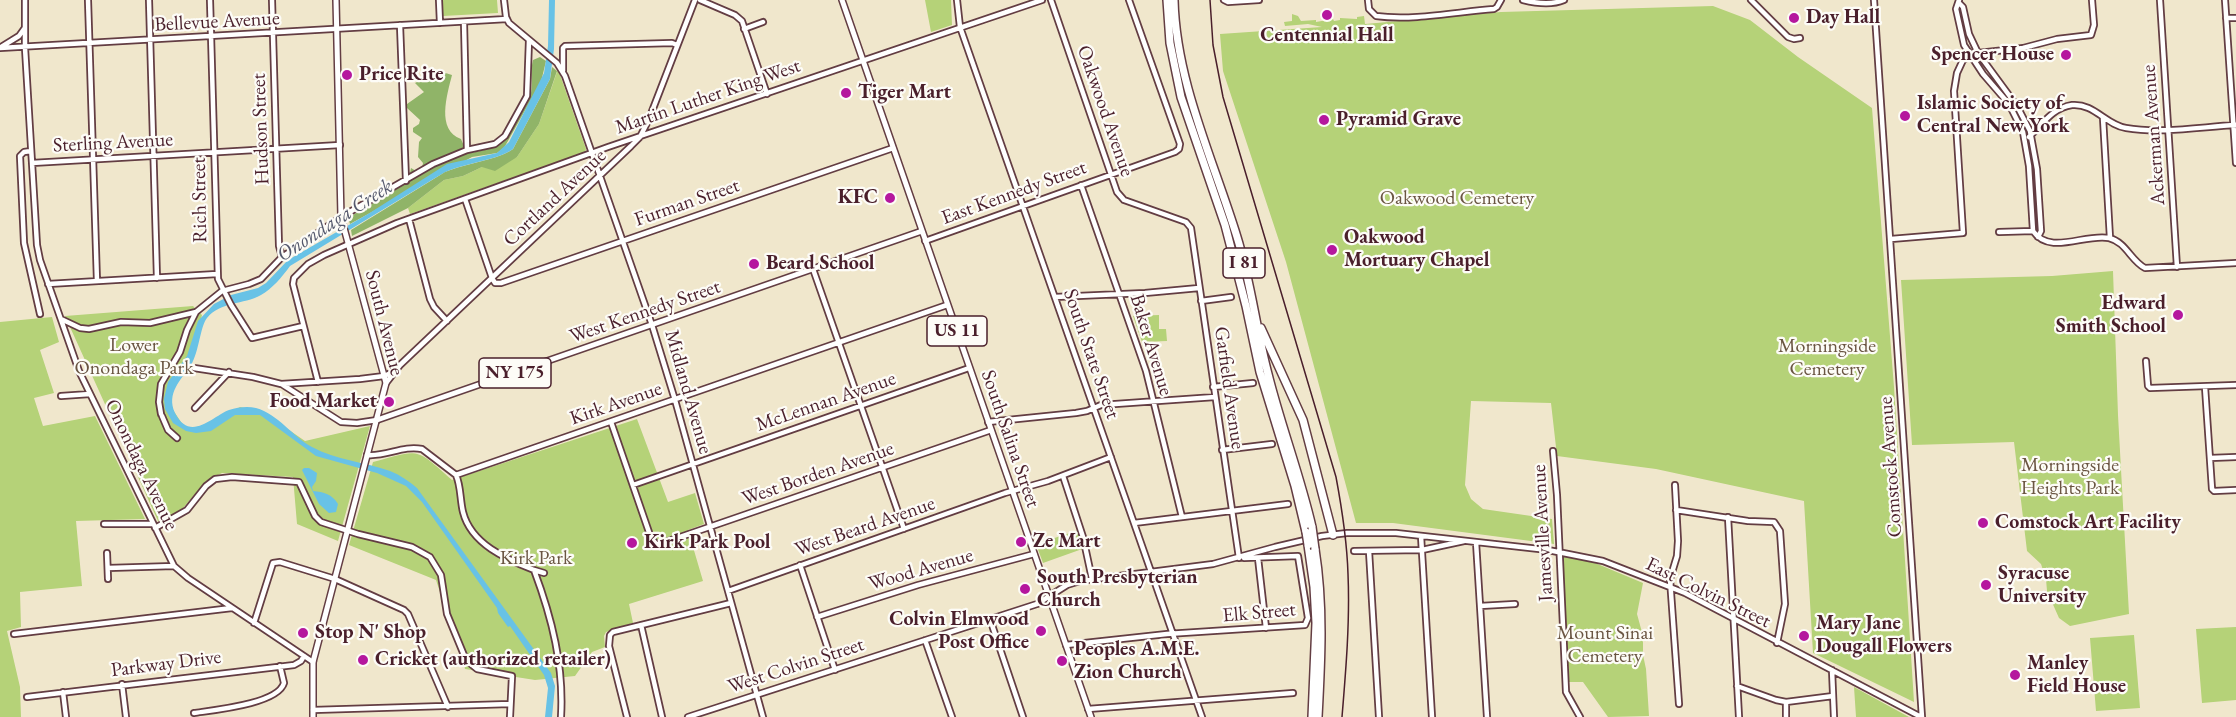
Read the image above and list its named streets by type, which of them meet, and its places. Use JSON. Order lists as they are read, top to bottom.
{
  "streets": {
    "highway": ["I 81"],
    "main road": [
      "West Kennedy Street",
      "South Avenue",
      "US 11",
      "NY 175",
      "South Salina Street"
    ],
    "street": [
      "Bellevue Avenue",
      "Martin Luther King West",
      "Oakwood Avenue",
      "Hudson Street",
      "Ackerman Avenue",
      "Sterling Avenue",
      "East Kennedy Street",
      "Cortland Avenue",
      "Rich Street",
      "Furman Street",
      "Baker Avenue",
      "South State Street",
      "Garfield Avenue",
      "Midland Avenue",
      "McLennan Avenue",
      "Kirk Avenue",
      "Onondaga Avenue",
      "Comstock Avenue",
      "West Borden Avenue",
      "West Beard Avenue",
      "Jamesville Avenue",
      "Wood Avenue",
      "East Colvin Street",
      "Elk Street",
      "Parkway Drive",
      "West Colvin Street"
    ]
  },
  "crossings": [
    ["Bellevue Avenue", "Hudson Street"],
    ["Bellevue Avenue", "Rich Street"],
    ["Bellevue Avenue", "South Avenue"],
    ["Bellevue Avenue", "Midland Avenue"],
    ["Bellevue Avenue", "Onondaga Avenue"],
    ["Martin Luther King West", "Cortland Avenue"],
    ["Martin Luther King West", "Rich Street"],
    ["Martin Luther King West", "South Avenue"],
    ["Martin Luther King West", "South State Street"],
    ["Martin Luther King West", "Midland Avenue"],
    ["Martin Luther King West", "South Salina Street"],
    ["Oakwood Avenue", "East Kennedy Street"],
    ["Oakwood Avenue", "Garfield Avenue"],
    ["Hudson Street", "Sterling Avenue"],
    ["Sterling Avenue", "Rich Street"],
    ["Sterling Avenue", "South Avenue"],
    ["Sterling Avenue", "Onondaga Avenue"],
    ["East Kennedy Street", "Baker Avenue"],
    ["East Kennedy Street", "South State Street"],
    ["East Kennedy Street", "South Salina Street"],
    ["Cortland Avenue", "Furman Street"],
    ["Cortland Avenue", "South Avenue"],
    ["Cortland Avenue", "Midland Avenue"],
    ["Furman Street", "Midland Avenue"],
    ["Furman Street", "South Salina Street"],
    ["West Kennedy Street", "South Avenue"],
    ["West Kennedy Street", "Midland Avenue"],
    ["West Kennedy Street", "South Salina Street"],
    ["South Avenue", "Onondaga Avenue"],
    ["South State Street", "West Beard Avenue"],
    ["South State Street", "East Colvin Street"],
    ["South State Street", "Elk Street"],
    ["Garfield Avenue", "East Colvin Street"],
    ["Midland Avenue", "McLennan Avenue"],
    ["Midland Avenue", "Kirk Avenue"],
    ["Midland Avenue", "West Borden Avenue"],
    ["Midland Avenue", "West Beard Avenue"],
    ["Midland Avenue", "West Colvin Street"],
    ["McLennan Avenue", "South Salina Street"],
    ["McLennan Avenue", "West Borden Avenue"],
    ["Kirk Avenue", "South Salina Street"],
    ["South Salina Street", "West Borden Avenue"],
    ["South Salina Street", "West Beard Avenue"],
    ["South Salina Street", "Wood Avenue"],
    ["South Salina Street", "East Colvin Street"],
    ["South Salina Street", "Elk Street"],
    ["South Salina Street", "West Colvin Street"],
    ["Onondaga Avenue", "Parkway Drive"],
    ["Comstock Avenue", "East Colvin Street"],
    ["Jamesville Avenue", "East Colvin Street"],
    ["East Colvin Street", "Elk Street"],
    ["East Colvin Street", "West Colvin Street"]
  ],
  "water": ["Onondaga Creek"],
  "parks": [
    "Oakwood Cemetery",
    "Lower Onondaga Park",
    "Morningside Cemetery",
    "Morningside Heights Park",
    "Kirk Park",
    "Mount Sinai Cemetery"
  ],
  "places": [
    "Centennial Hall",
    "Day Hall",
    "Spencer House",
    "Price Rite",
    "Tiger Mart",
    "Islamic Society of Central New York",
    "Pyramid Grave",
    "KFC",
    "Oakwood Mortuary Chapel",
    "Beard School",
    "Edward Smith School",
    "Food Market",
    "Comstock Art Facility",
    "Ze Mart",
    "Kirk Park Pool",
    "Syracuse University",
    "South Presbyterian Church",
    "Colvin Elmwood Post Office",
    "Stop N' Shop",
    "Mary Jane Dougall Flowers",
    "Cricket (authorized retailer)",
    "Peoples A.M.E. Zion Church",
    "Manley Field House"
  ]
}
